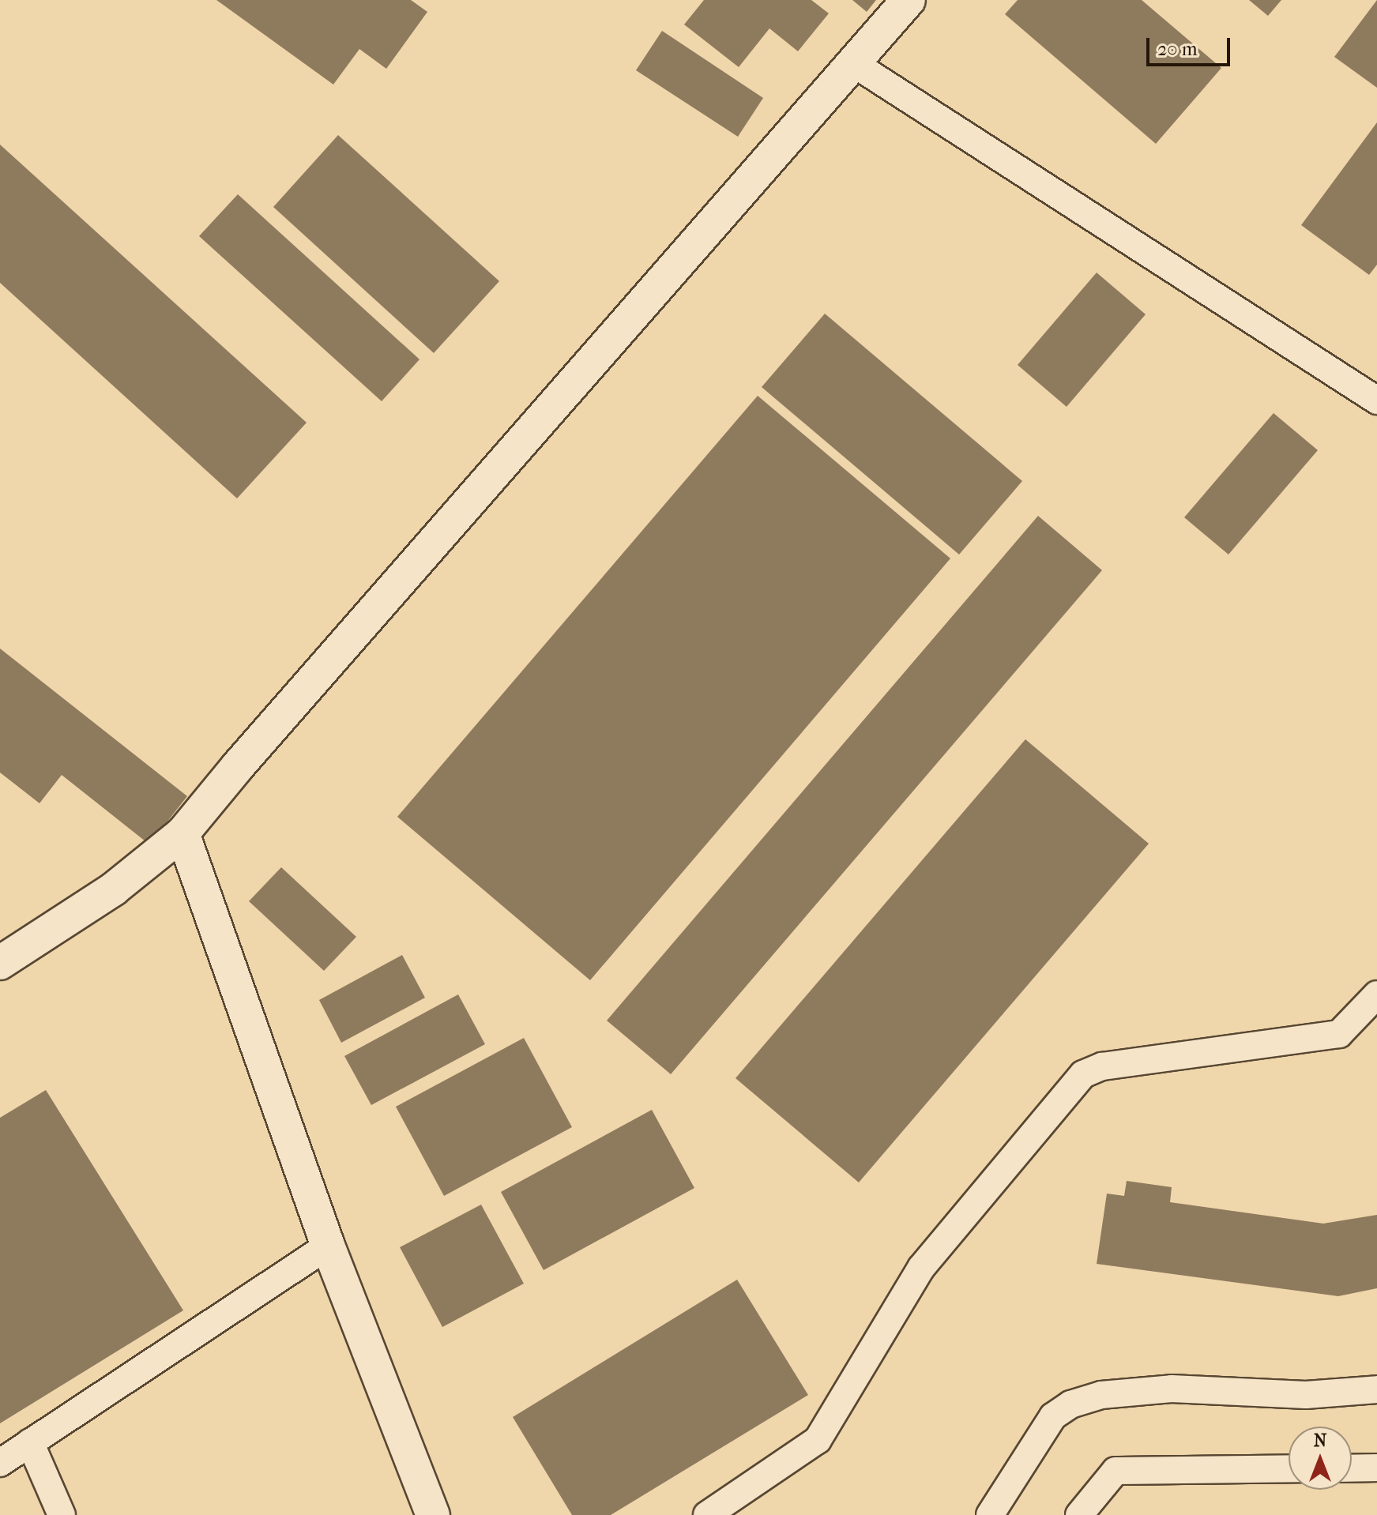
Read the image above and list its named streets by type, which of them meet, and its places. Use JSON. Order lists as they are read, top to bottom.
{
  "scale_bar": "20 m",
  "north": "top"
}
